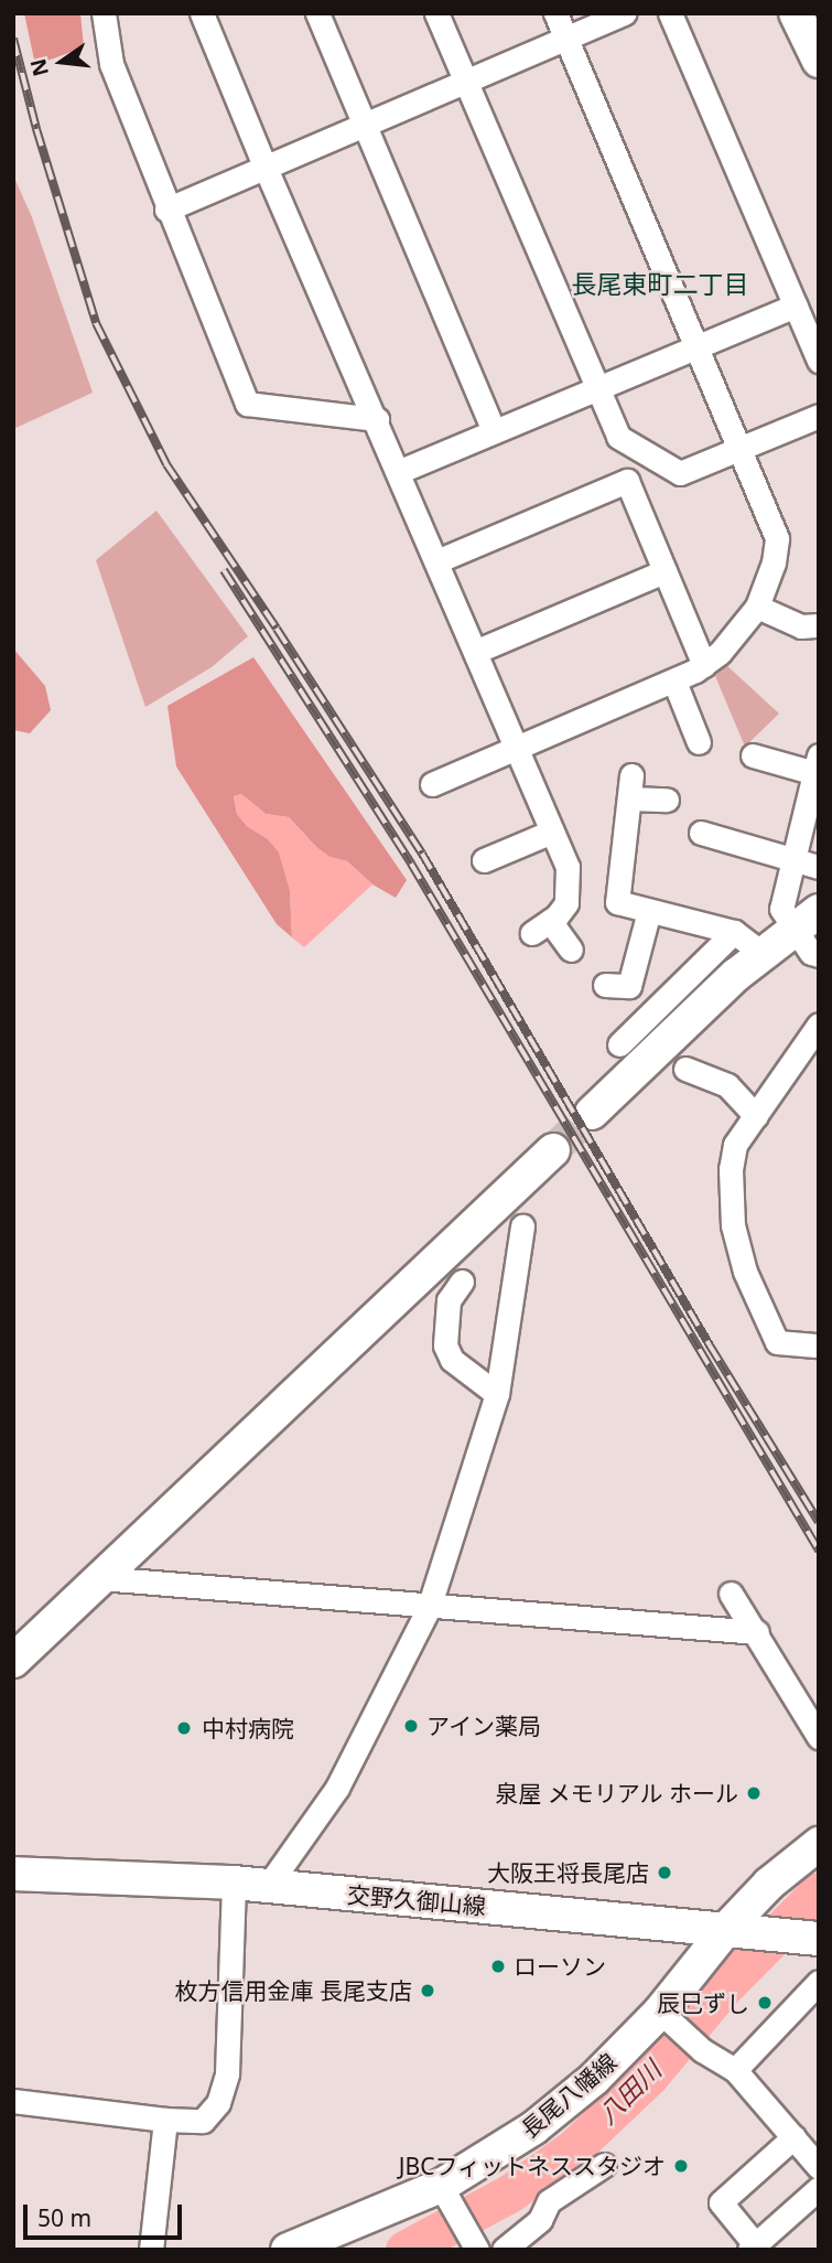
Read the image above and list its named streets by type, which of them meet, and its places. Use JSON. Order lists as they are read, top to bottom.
{
  "streets": {
    "main road": ["交野久御山線", "長尾八幡線"]
  },
  "crossings": [
    ["交野久御山線", "長尾八幡線"]
  ],
  "districts": ["長尾東町二丁目"],
  "water": ["八田川"],
  "places": [
    "アイン薬局",
    "中村病院",
    "泉屋 メモリアル ホール",
    "大阪王将長尾店",
    "ローソン",
    "枚方信用金庫 長尾支店",
    "辰巳ずし",
    "JBCフィットネススタジオ"
  ],
  "scale_bar": "50 m",
  "north": "left"
}
